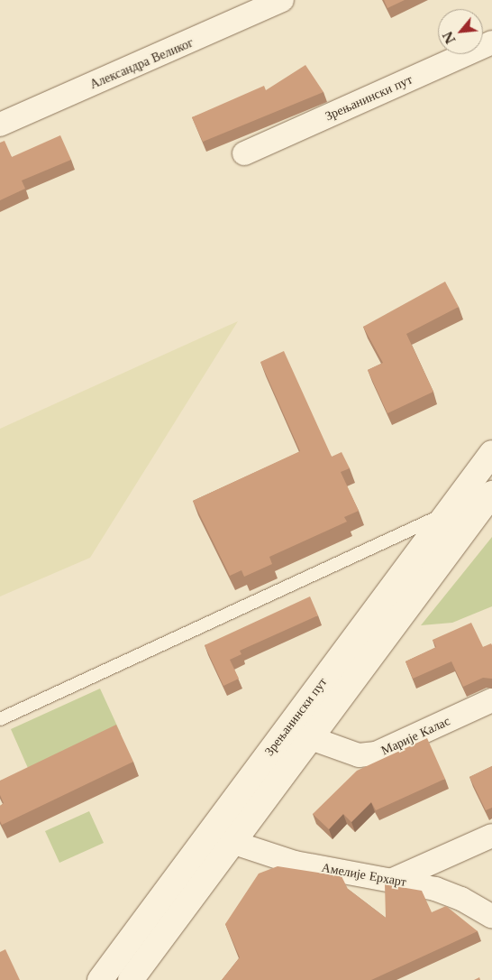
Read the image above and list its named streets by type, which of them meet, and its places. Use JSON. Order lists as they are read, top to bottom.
{
  "streets": {
    "main road": ["Зрењанински пут"],
    "street": ["Александра Великог", "Марије Калас", "Амелије Ерхарт"]
  },
  "crossings": [
    ["Зрењанински пут", "Марије Калас"],
    ["Зрењанински пут", "Амелије Ерхарт"]
  ],
  "north": "bottom left"
}
